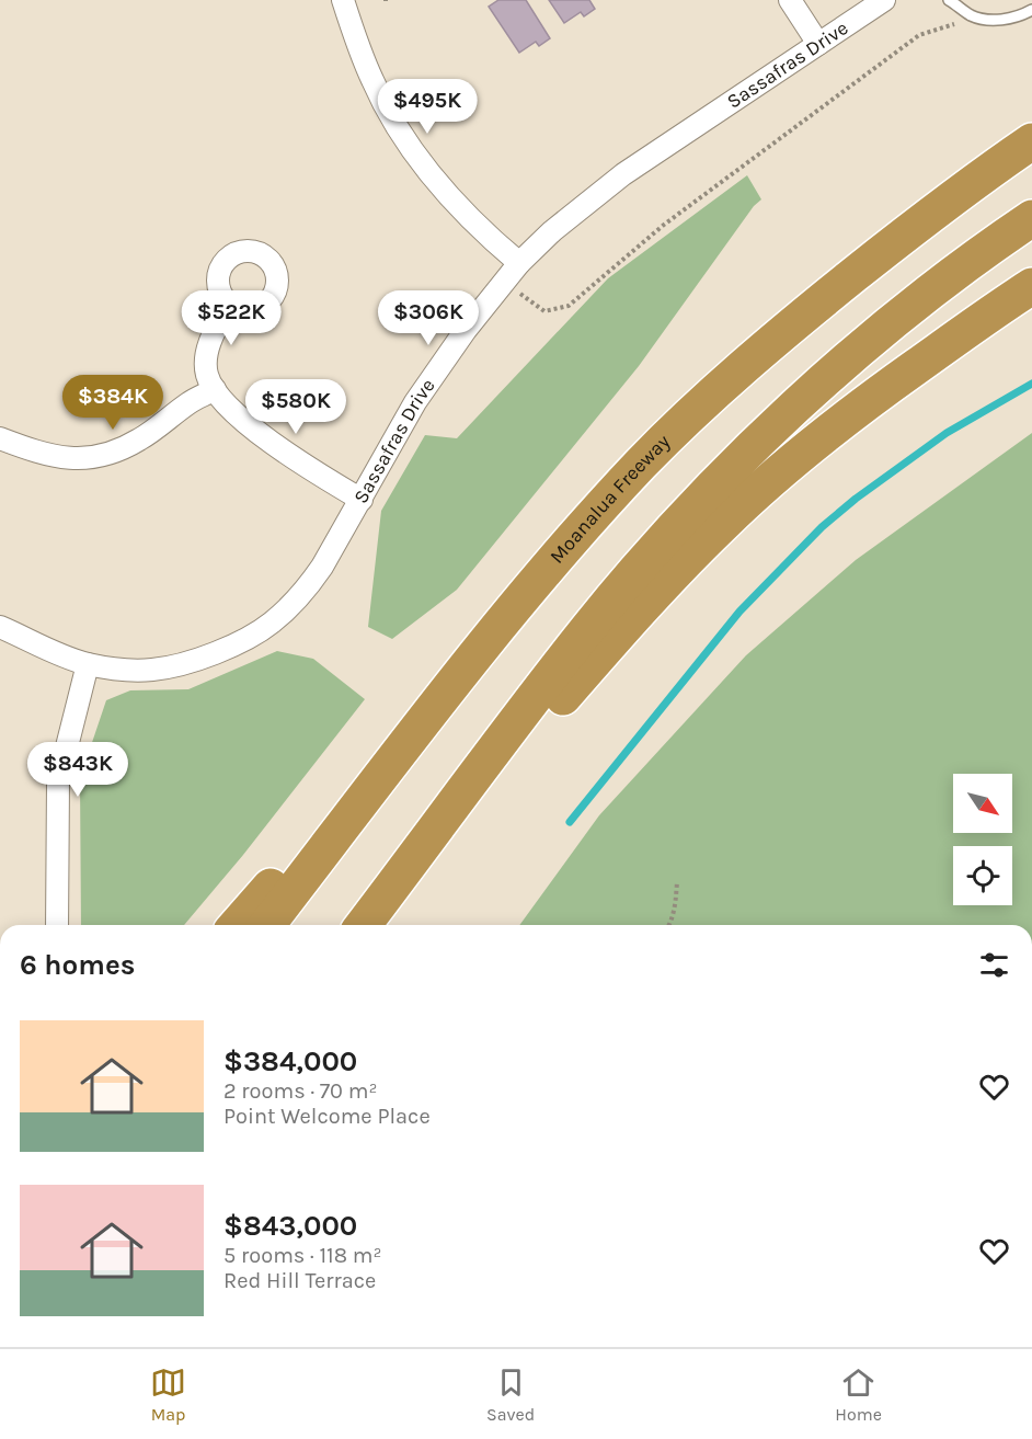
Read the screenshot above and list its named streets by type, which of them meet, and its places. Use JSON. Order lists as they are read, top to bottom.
{
  "streets": {
    "highway": ["Moanalua Freeway"],
    "street": ["Sassafras Drive"]
  },
  "north": "bottom right",
  "page": {
    "price": [
      "$495K",
      "$522K",
      "$306K",
      "$384K",
      "$580K",
      "$843K"
    ],
    "heading": "6 homes",
    "list": [
      {
        "name": "$384,000",
        "note": "2 rooms · 70 m² · Point Welcome Place"
      },
      {
        "name": "$843,000",
        "note": "5 rooms · 118 m² · Red Hill Terrace"
      }
    ],
    "tabs": ["Map", "Saved", "Home"]
  }
}
